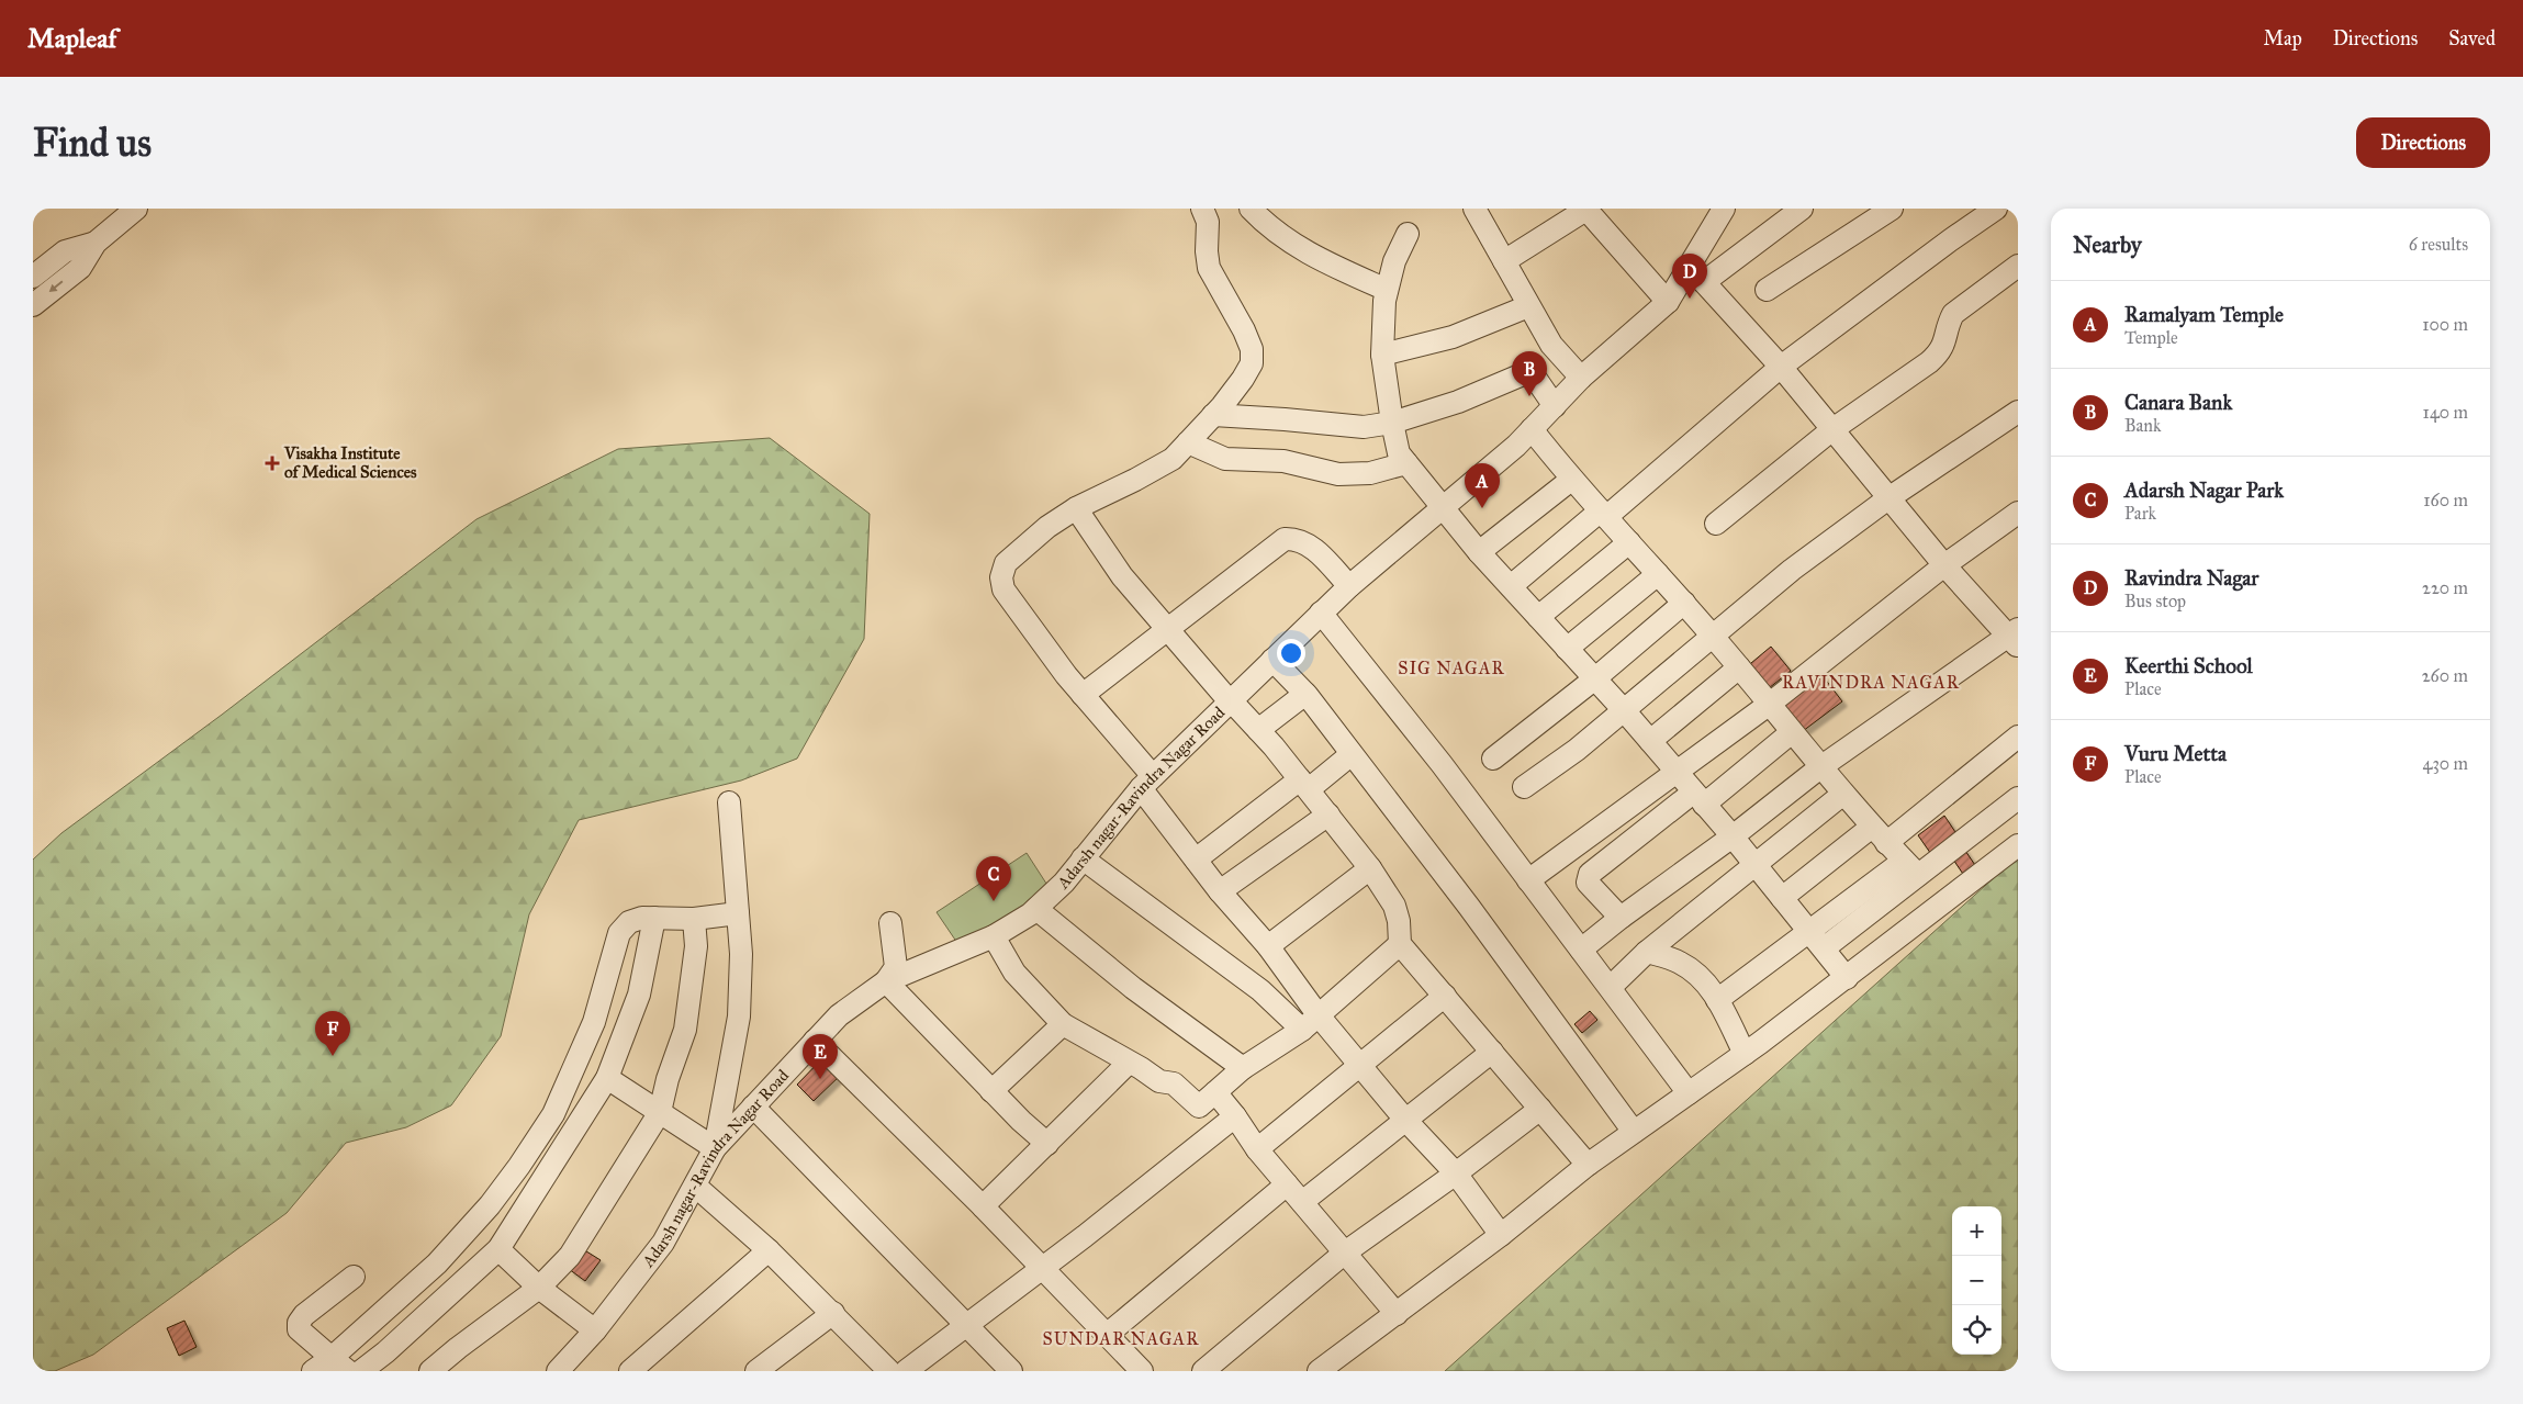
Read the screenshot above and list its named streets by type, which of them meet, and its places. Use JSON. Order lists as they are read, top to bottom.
{
  "streets": {
    "street": ["Adarsh nagar-Ravindra Nagar Road"]
  },
  "districts": ["SIG NAGAR", "RAVINDRA NAGAR", "SUNDAR NAGAR"],
  "places": {
    "health": ["Visakha Institute of Medical Sciences"]
  },
  "page": {
    "header": "Mapleaf",
    "nav": ["Map", "Directions", "Saved"],
    "buttons": "Directions",
    "title": "Find us",
    "heading": ["Nearby", "6 results"],
    "pins": [
      "D",
      "B",
      "A",
      "C",
      "F",
      "E"
    ],
    "list": [
      {
        "mark": "A",
        "name": "Ramalyam Temple",
        "note": "Temple",
        "value": "100 m"
      },
      {
        "mark": "B",
        "name": "Canara Bank",
        "note": "Bank",
        "value": "140 m"
      },
      {
        "mark": "C",
        "name": "Adarsh Nagar Park",
        "note": "Park",
        "value": "160 m"
      },
      {
        "mark": "D",
        "name": "Ravindra Nagar",
        "note": "Bus stop",
        "value": "220 m"
      },
      {
        "mark": "E",
        "name": "Keerthi School",
        "note": "Place",
        "value": "260 m"
      },
      {
        "mark": "F",
        "name": "Vuru Metta",
        "note": "Place",
        "value": "430 m"
      }
    ],
    "map_buttons": ["+", "−"]
  }
}
